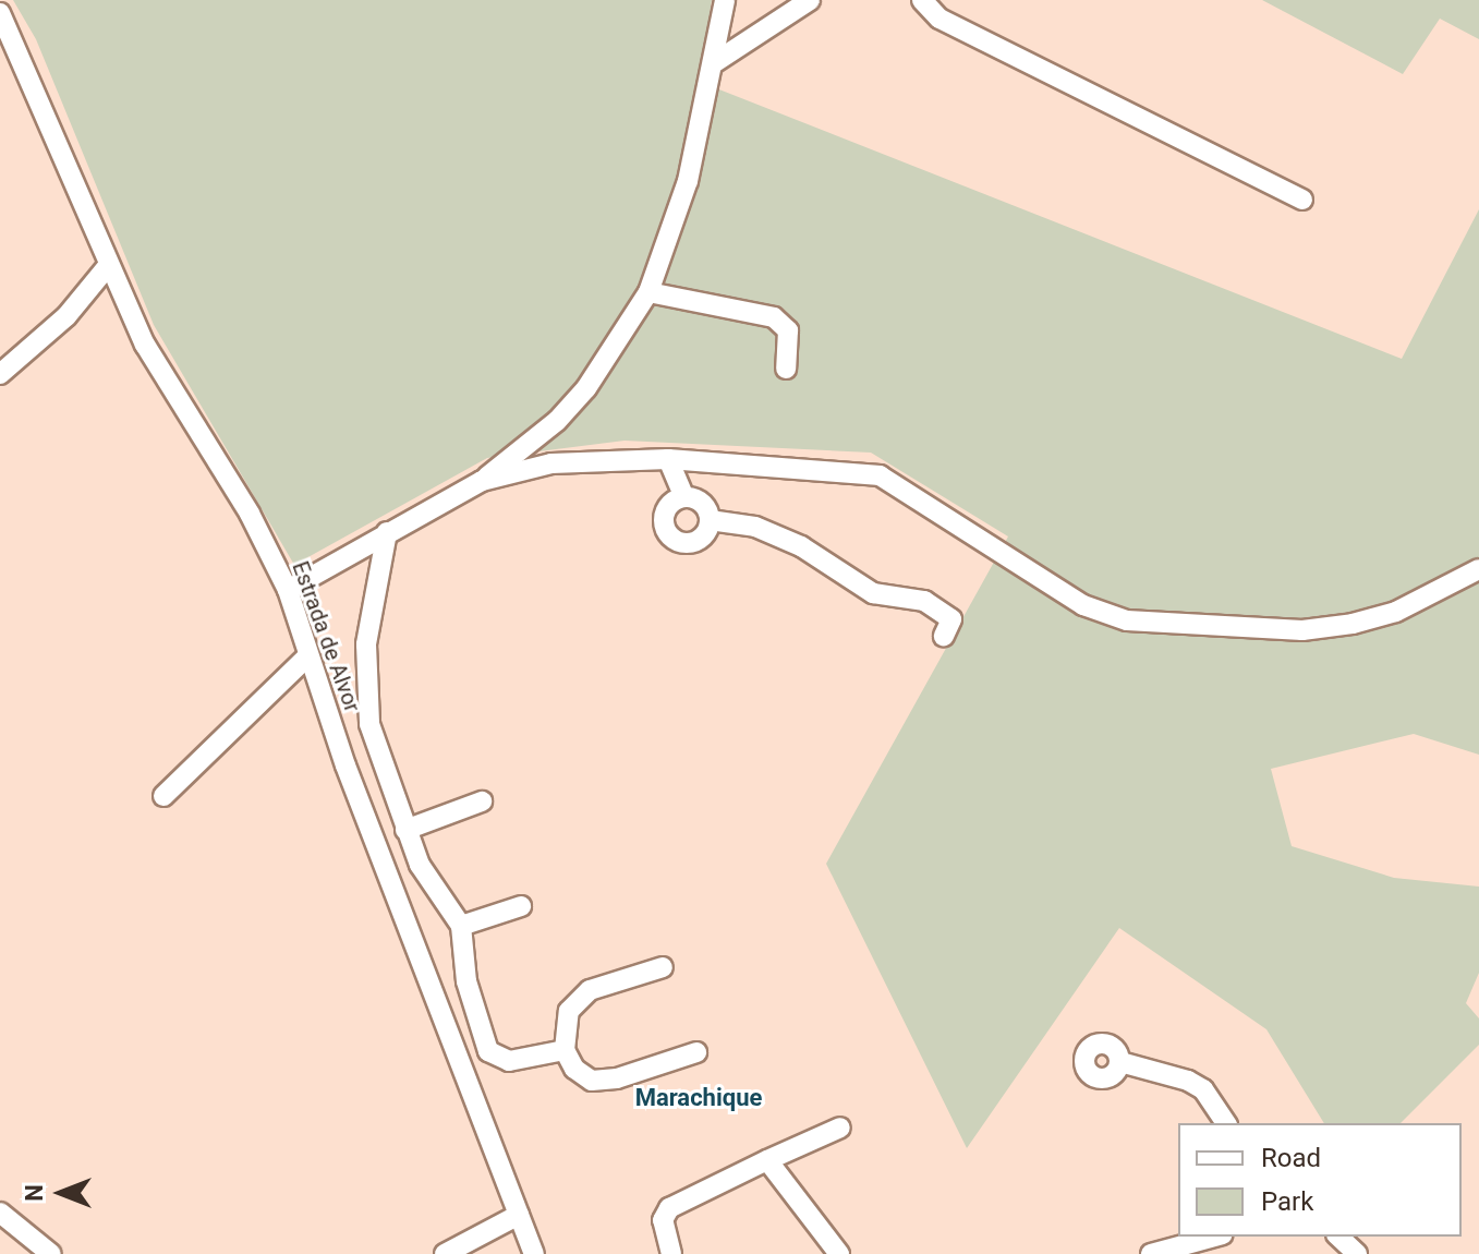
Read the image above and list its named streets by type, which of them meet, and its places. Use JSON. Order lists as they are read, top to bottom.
{
  "streets": {
    "street": ["Estrada de Alvor"]
  },
  "districts": ["Marachique"],
  "legend": ["Road", "Park"],
  "north": "left"
}
